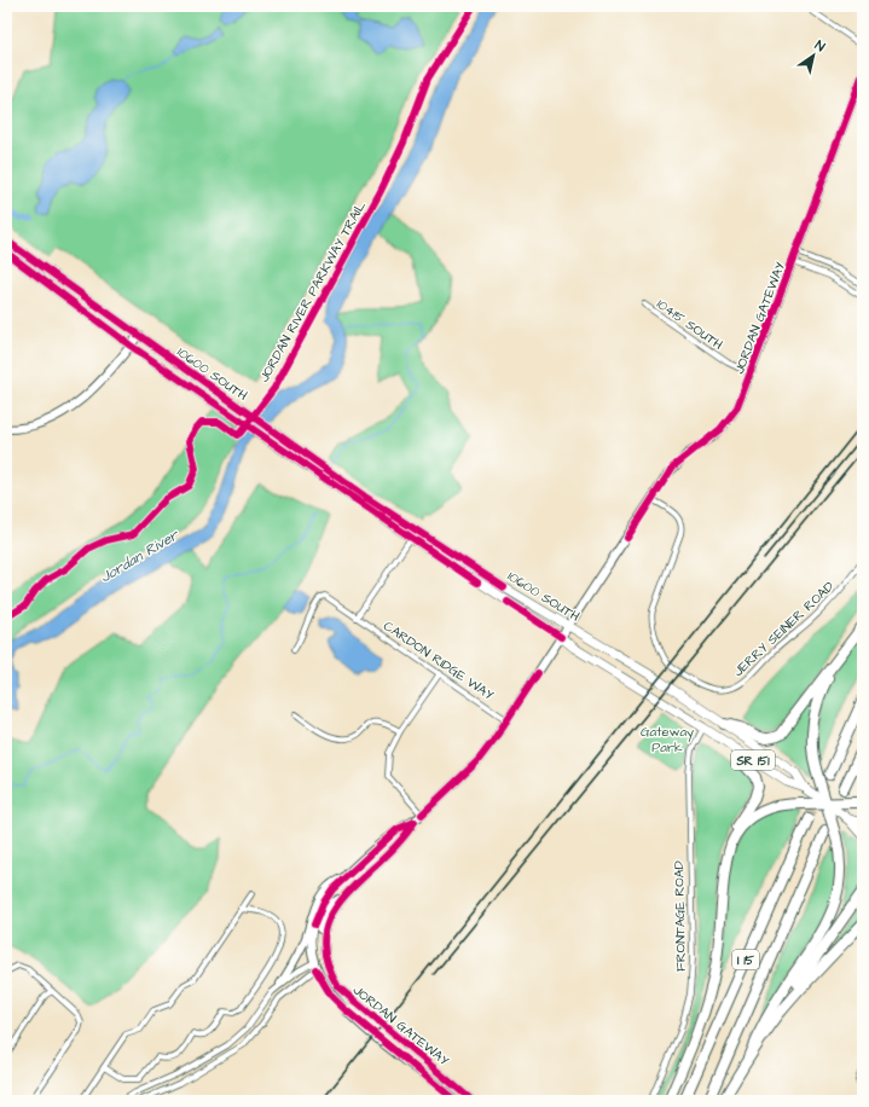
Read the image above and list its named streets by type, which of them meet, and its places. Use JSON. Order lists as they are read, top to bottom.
{
  "streets": {
    "highway": ["I 15"],
    "main road": ["JORDAN GATEWAY", "10600 SOUTH", "SR 151"],
    "street": [
      "10415 SOUTH",
      "JERRY SEINER ROAD",
      "CARDON RIDGE WAY",
      "FRONTAGE ROAD"
    ],
    "cycle path": ["JORDAN RIVER PARKWAY TRAIL"]
  },
  "crossings": [
    ["JORDAN GATEWAY", "10415 SOUTH"],
    ["JORDAN GATEWAY", "10600 SOUTH"],
    ["JORDAN GATEWAY", "JERRY SEINER ROAD"],
    ["JORDAN GATEWAY", "CARDON RIDGE WAY"],
    ["10600 SOUTH", "FRONTAGE ROAD"]
  ],
  "water": ["Jordan River"],
  "parks": ["Gateway Park"],
  "north": "top right"
}
